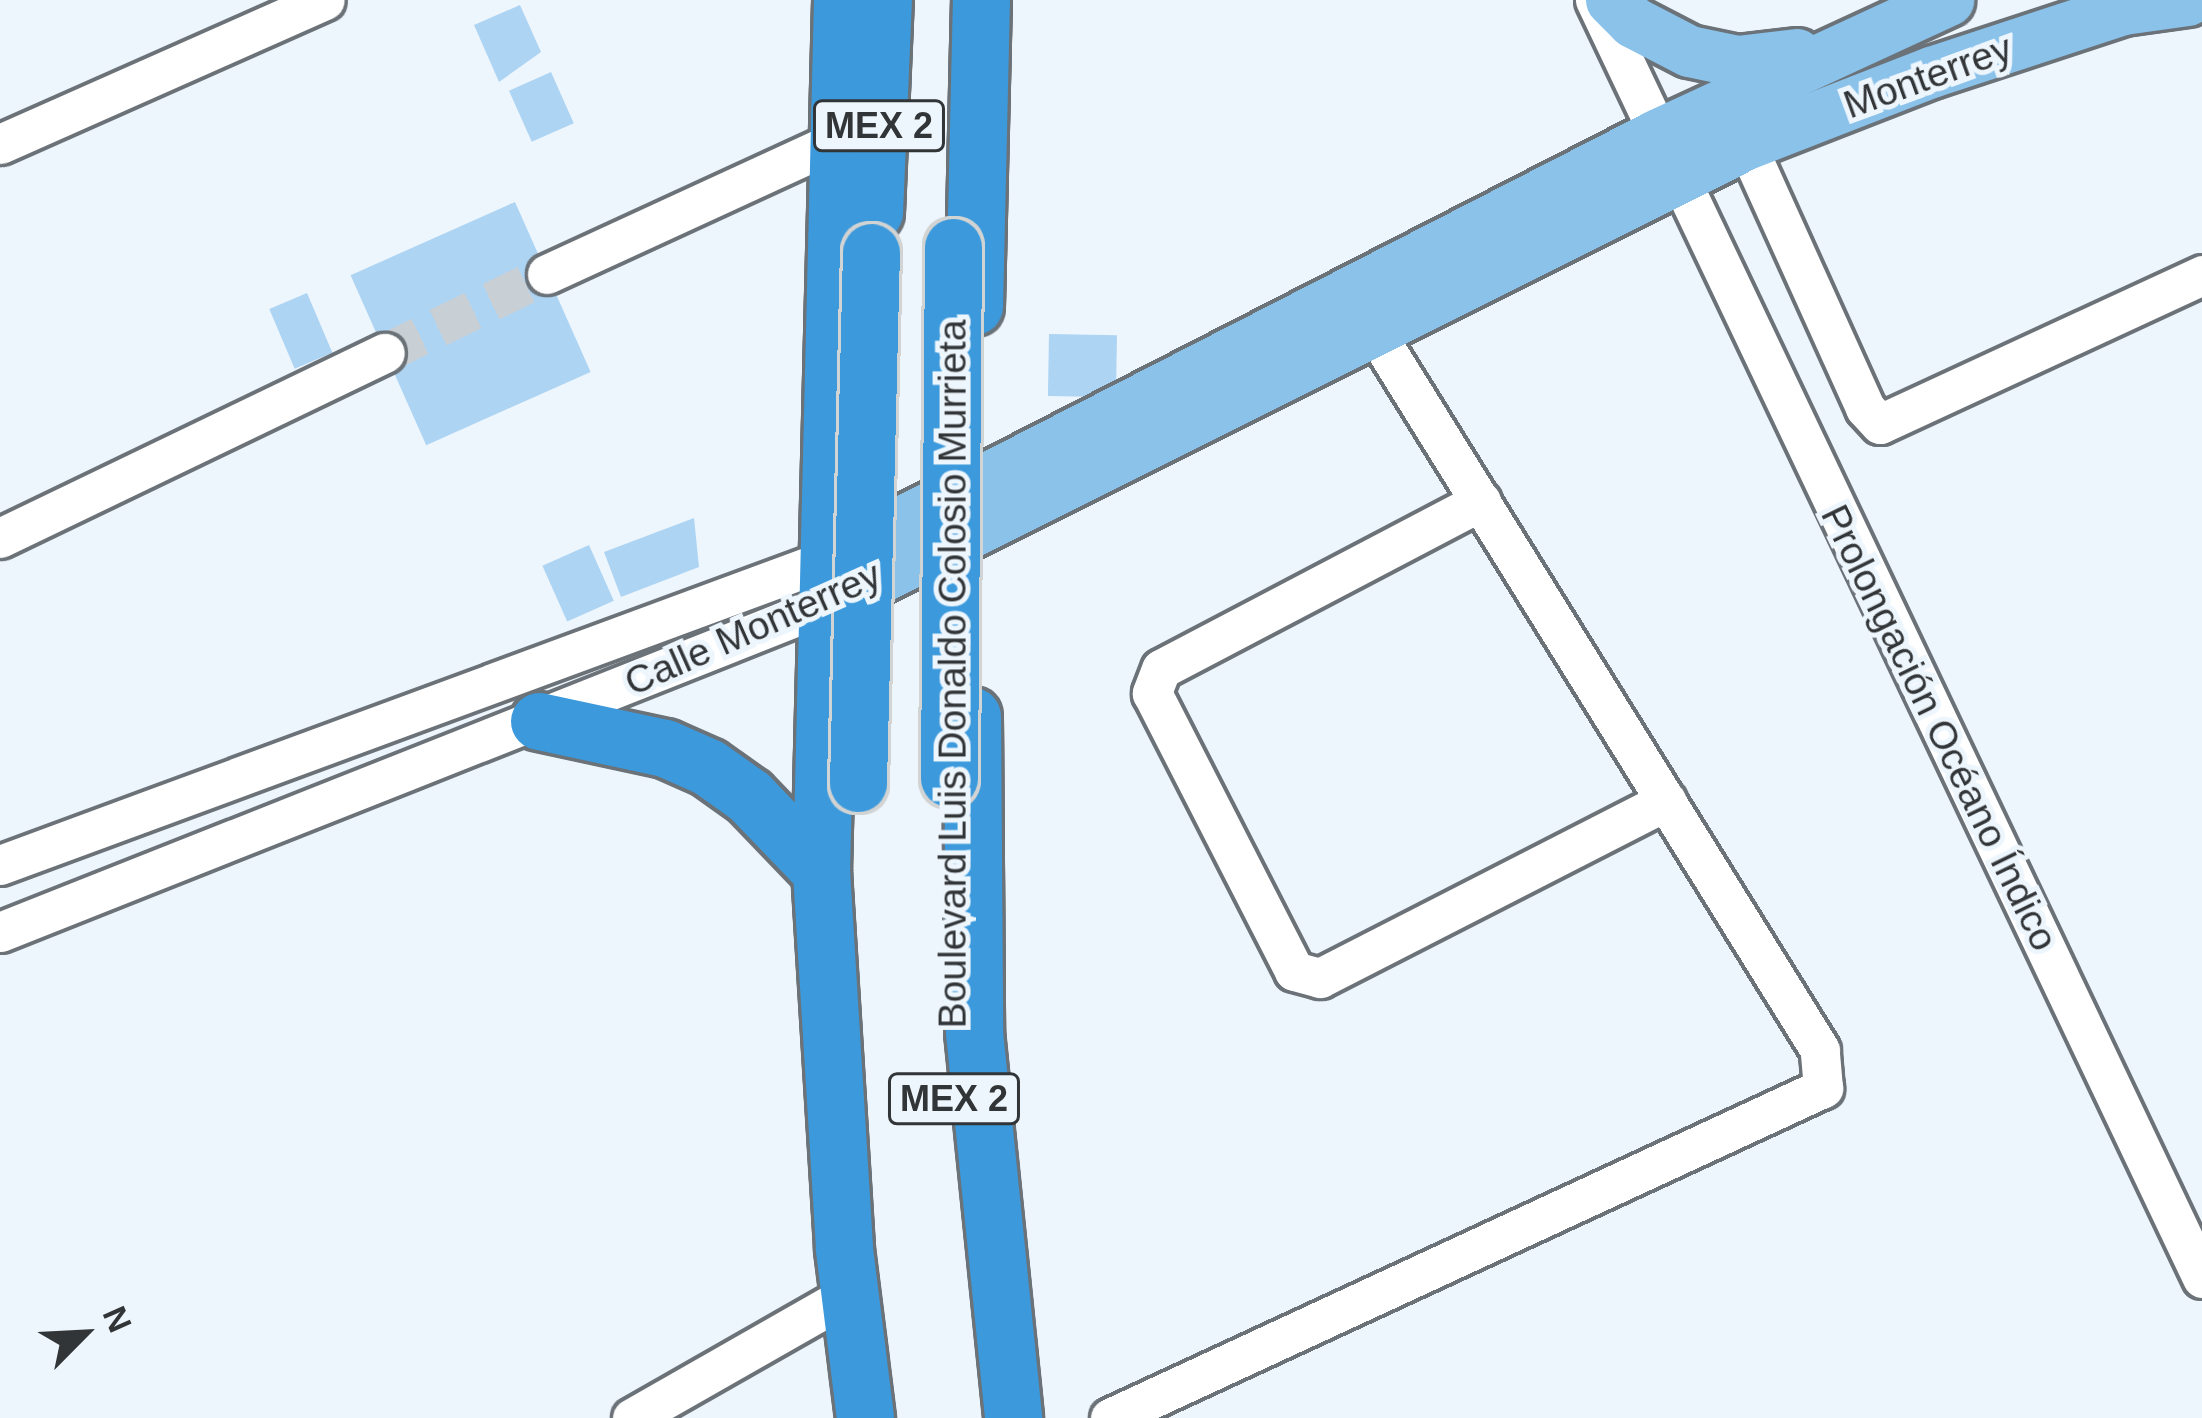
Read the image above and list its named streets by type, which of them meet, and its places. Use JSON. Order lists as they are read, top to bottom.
{
  "streets": {
    "highway": ["MEX 2", "Boulevard Luis Donaldo Colosio Murrieta"],
    "main road": ["Monterrey", "Calle Monterrey"],
    "street": ["Prolongación Océano Índico"]
  },
  "crossings": [
    ["Monterrey", "Calle Monterrey"],
    ["Monterrey", "Prolongación Océano Índico"],
    ["Calle Monterrey", "Prolongación Océano Índico"]
  ],
  "north": "top right"
}
